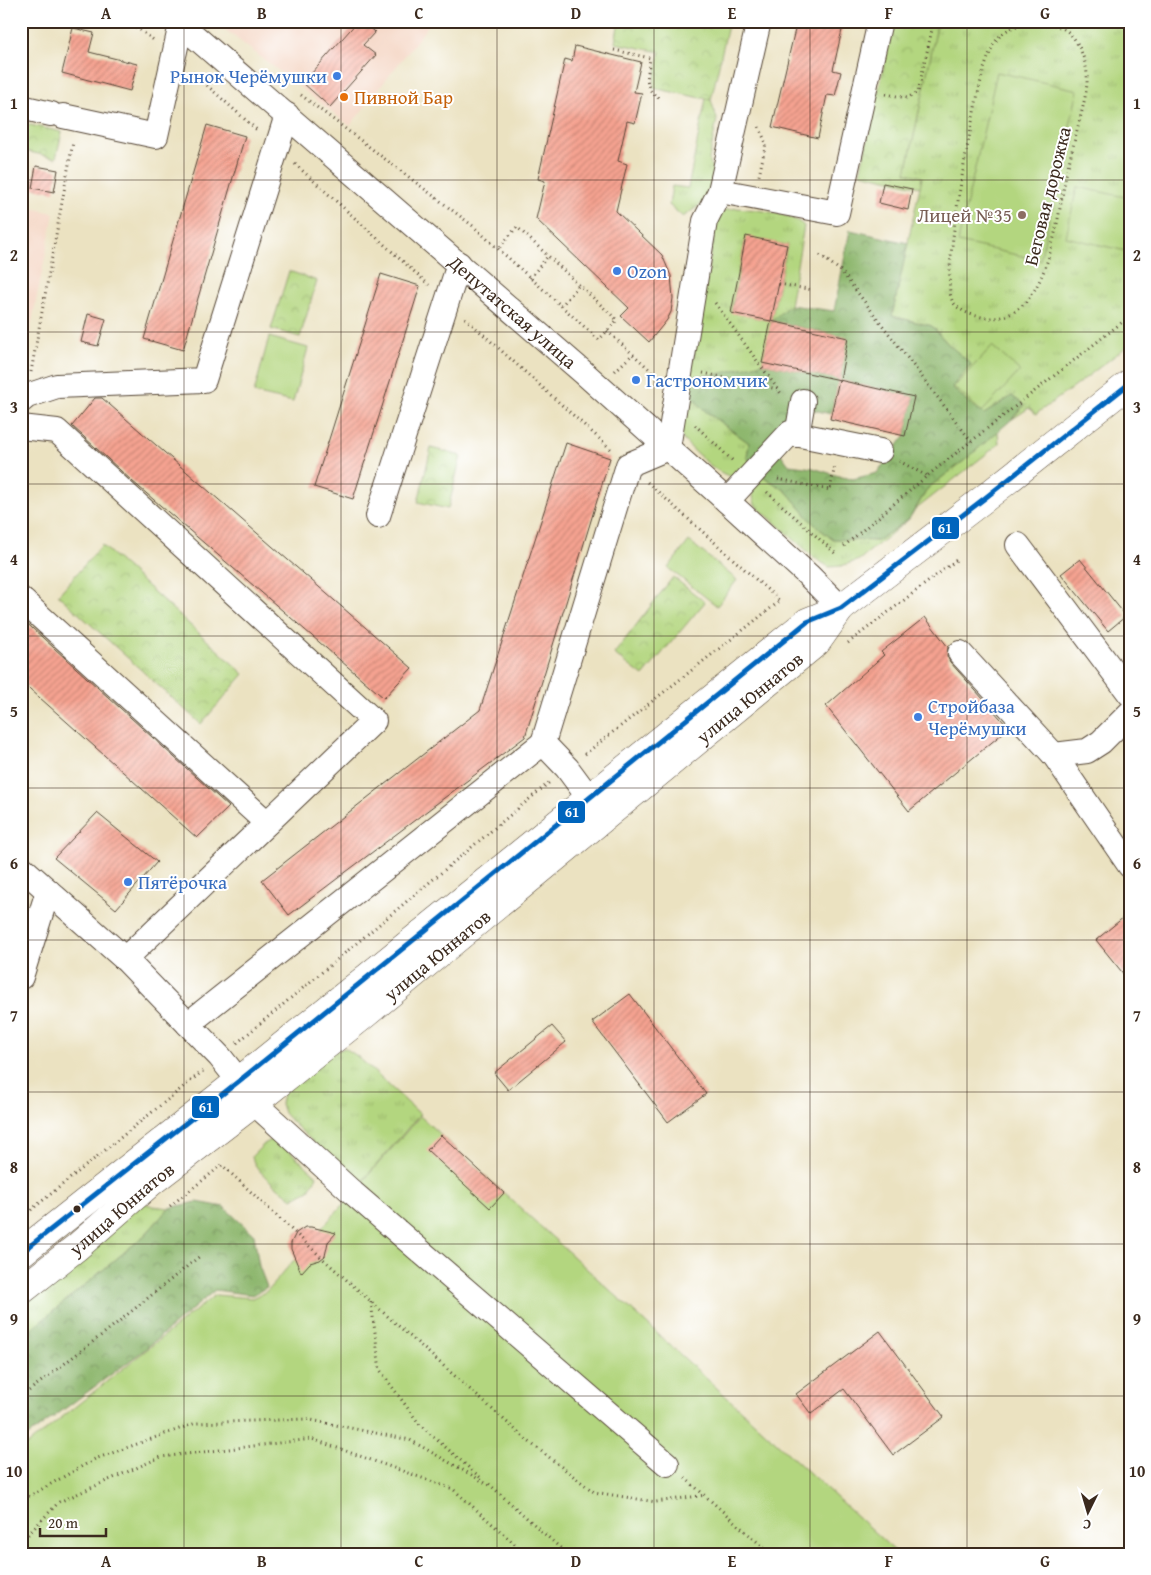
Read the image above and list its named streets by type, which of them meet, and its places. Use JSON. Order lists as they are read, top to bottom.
{
  "streets": {
    "main road": ["улица Юннатов"],
    "street": ["Депутатская улица"],
    "path": ["Беговая дорожка"]
  },
  "crossings": [
    ["Депутатская улица", "улица Юннатов"]
  ],
  "places": [
    "Рынок Черёмушки",
    "Пивной Бар",
    "Лицей №35",
    "Ozon",
    "Гастрономчик",
    "Стройбаза Черёмушки",
    "Пятёрочка"
  ],
  "lines": ["transit line 61"],
  "scale_bar": "20 m",
  "north": "bottom",
  "grid": {
    "columns": [
      "A",
      "B",
      "C",
      "D",
      "E",
      "F",
      "G"
    ],
    "rows": [
      "1",
      "2",
      "3",
      "4",
      "5",
      "6",
      "7",
      "8",
      "9",
      "10"
    ]
  }
}
